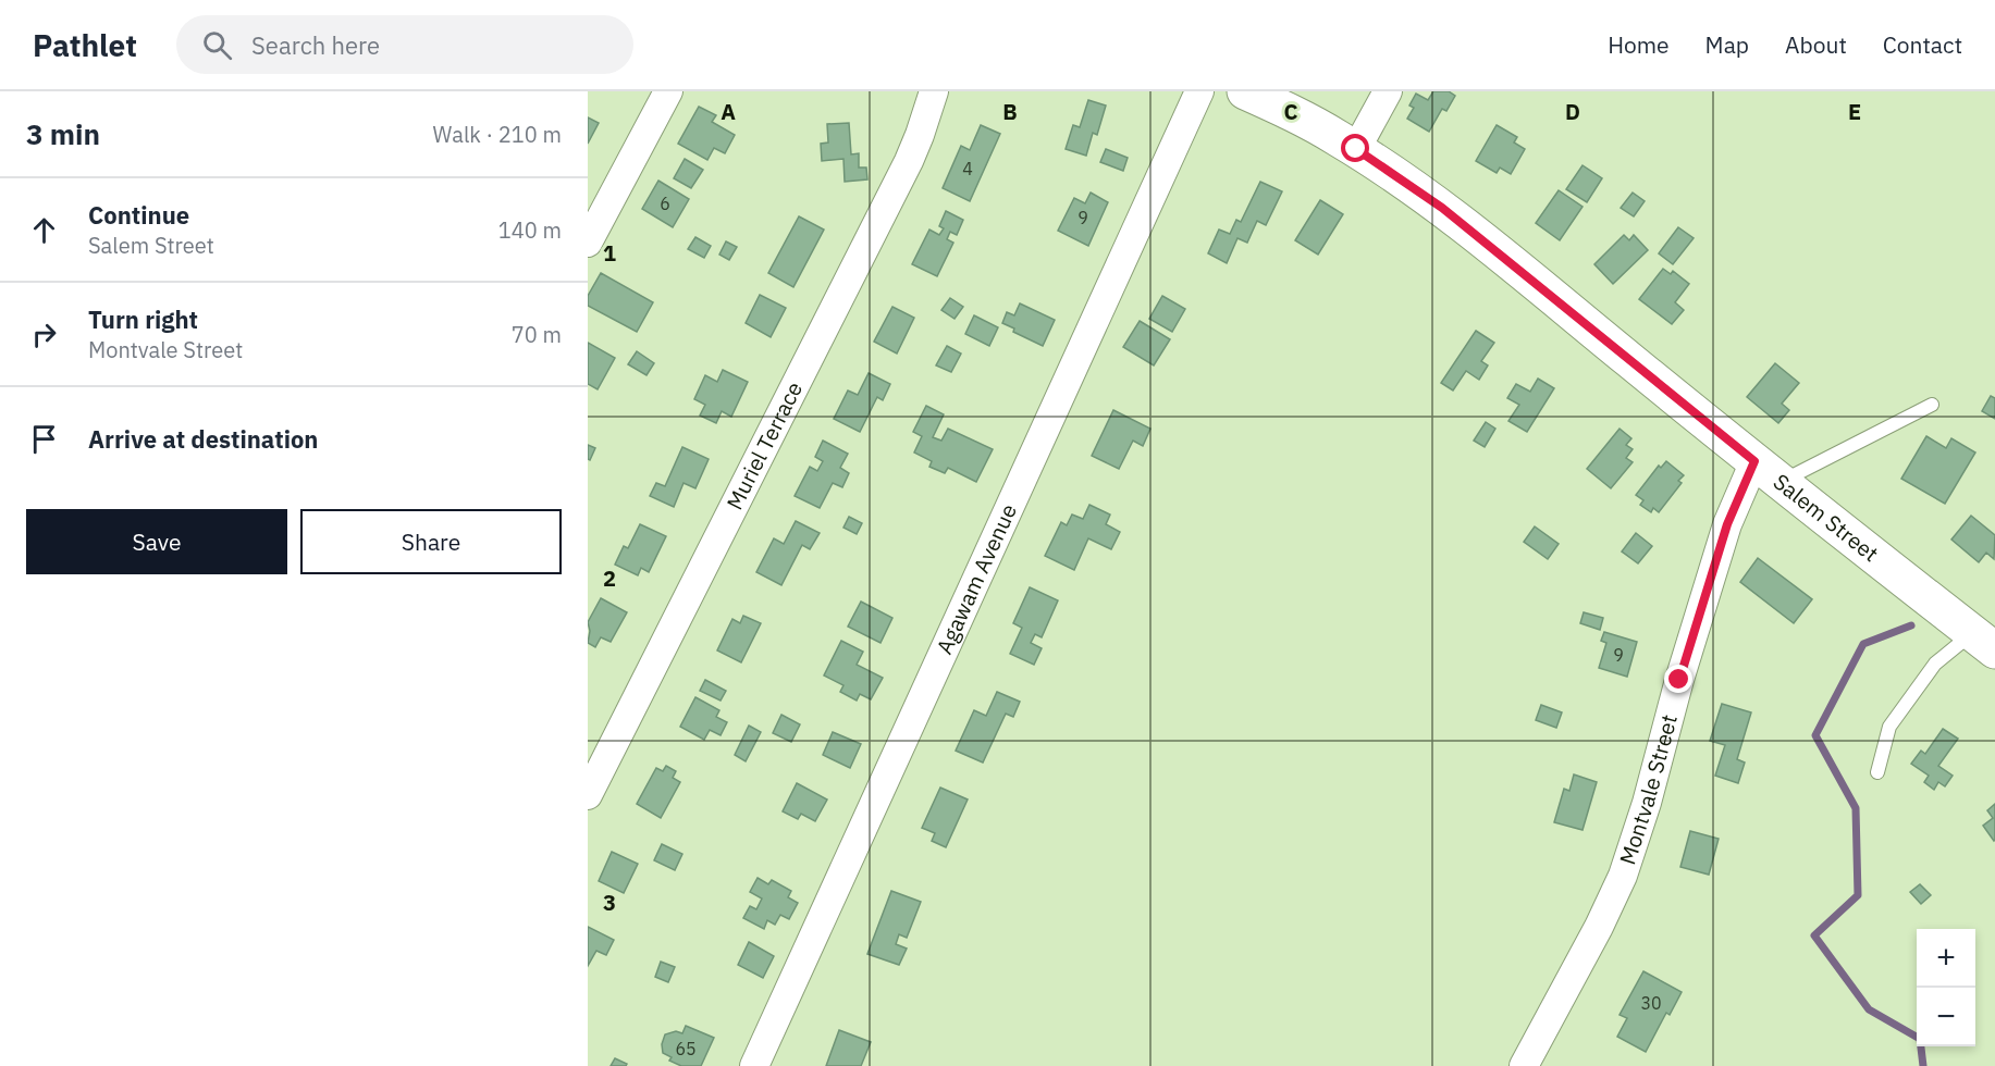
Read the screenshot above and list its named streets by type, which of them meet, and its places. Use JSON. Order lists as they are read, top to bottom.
{
  "streets": {
    "main road": ["Salem Street"],
    "street": ["Muriel Terrace", "Agawam Avenue", "Montvale Street"]
  },
  "crossings": [
    ["Salem Street", "Montvale Street"]
  ],
  "house_numbers": [
    "4",
    "6",
    "9",
    "9",
    "30",
    "65"
  ],
  "page": {
    "header": "Pathlet",
    "search": "Search here",
    "nav": [
      "Home",
      "Map",
      "About",
      "Contact"
    ],
    "heading": ["3 min", "Walk · 210 m"],
    "list": [
      ["Continue", "Salem Street", "140 m"],
      ["Turn right", "Montvale Street", "70 m"],
      "Arrive at destination"
    ],
    "buttons": ["Save", "Share"],
    "map_buttons": ["+", "−"]
  },
  "grid": {
    "columns": [
      "A",
      "B",
      "C",
      "D",
      "E"
    ],
    "rows": ["1", "2", "3"]
  }
}
